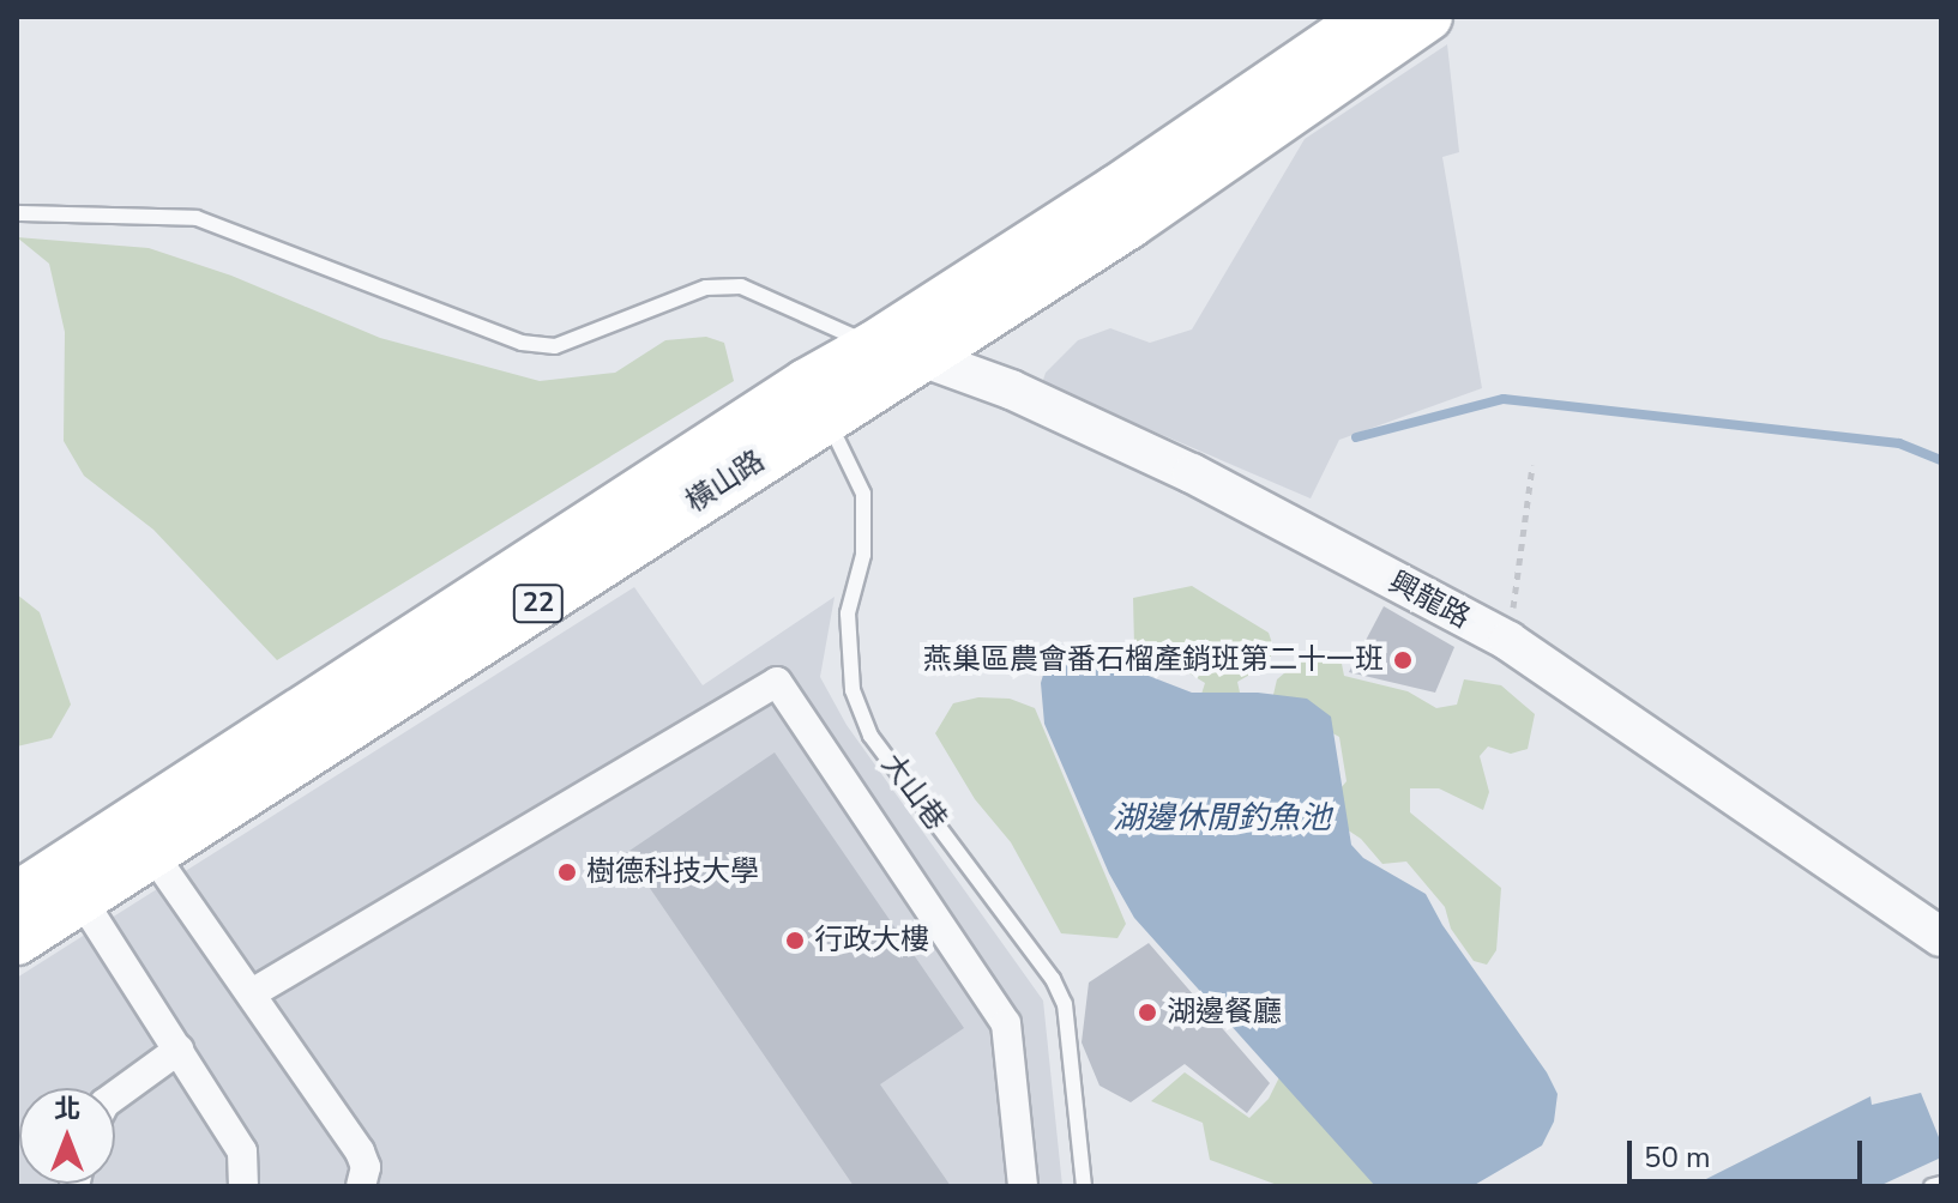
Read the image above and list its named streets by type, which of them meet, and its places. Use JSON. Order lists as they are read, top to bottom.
{
  "streets": {
    "main road": ["橫山路", "22"],
    "street": ["興龍路"],
    "lane": ["大山巷"]
  },
  "crossings": [
    ["橫山路", "興龍路"],
    ["橫山路", "大山巷"]
  ],
  "water": ["湖邊休閒釣魚池"],
  "places": [
    "燕巢區農會番石榴產銷班第二十一班",
    "樹德科技大學",
    "行政大樓",
    "湖邊餐廳"
  ],
  "scale_bar": "50 m",
  "north": "top"
}
